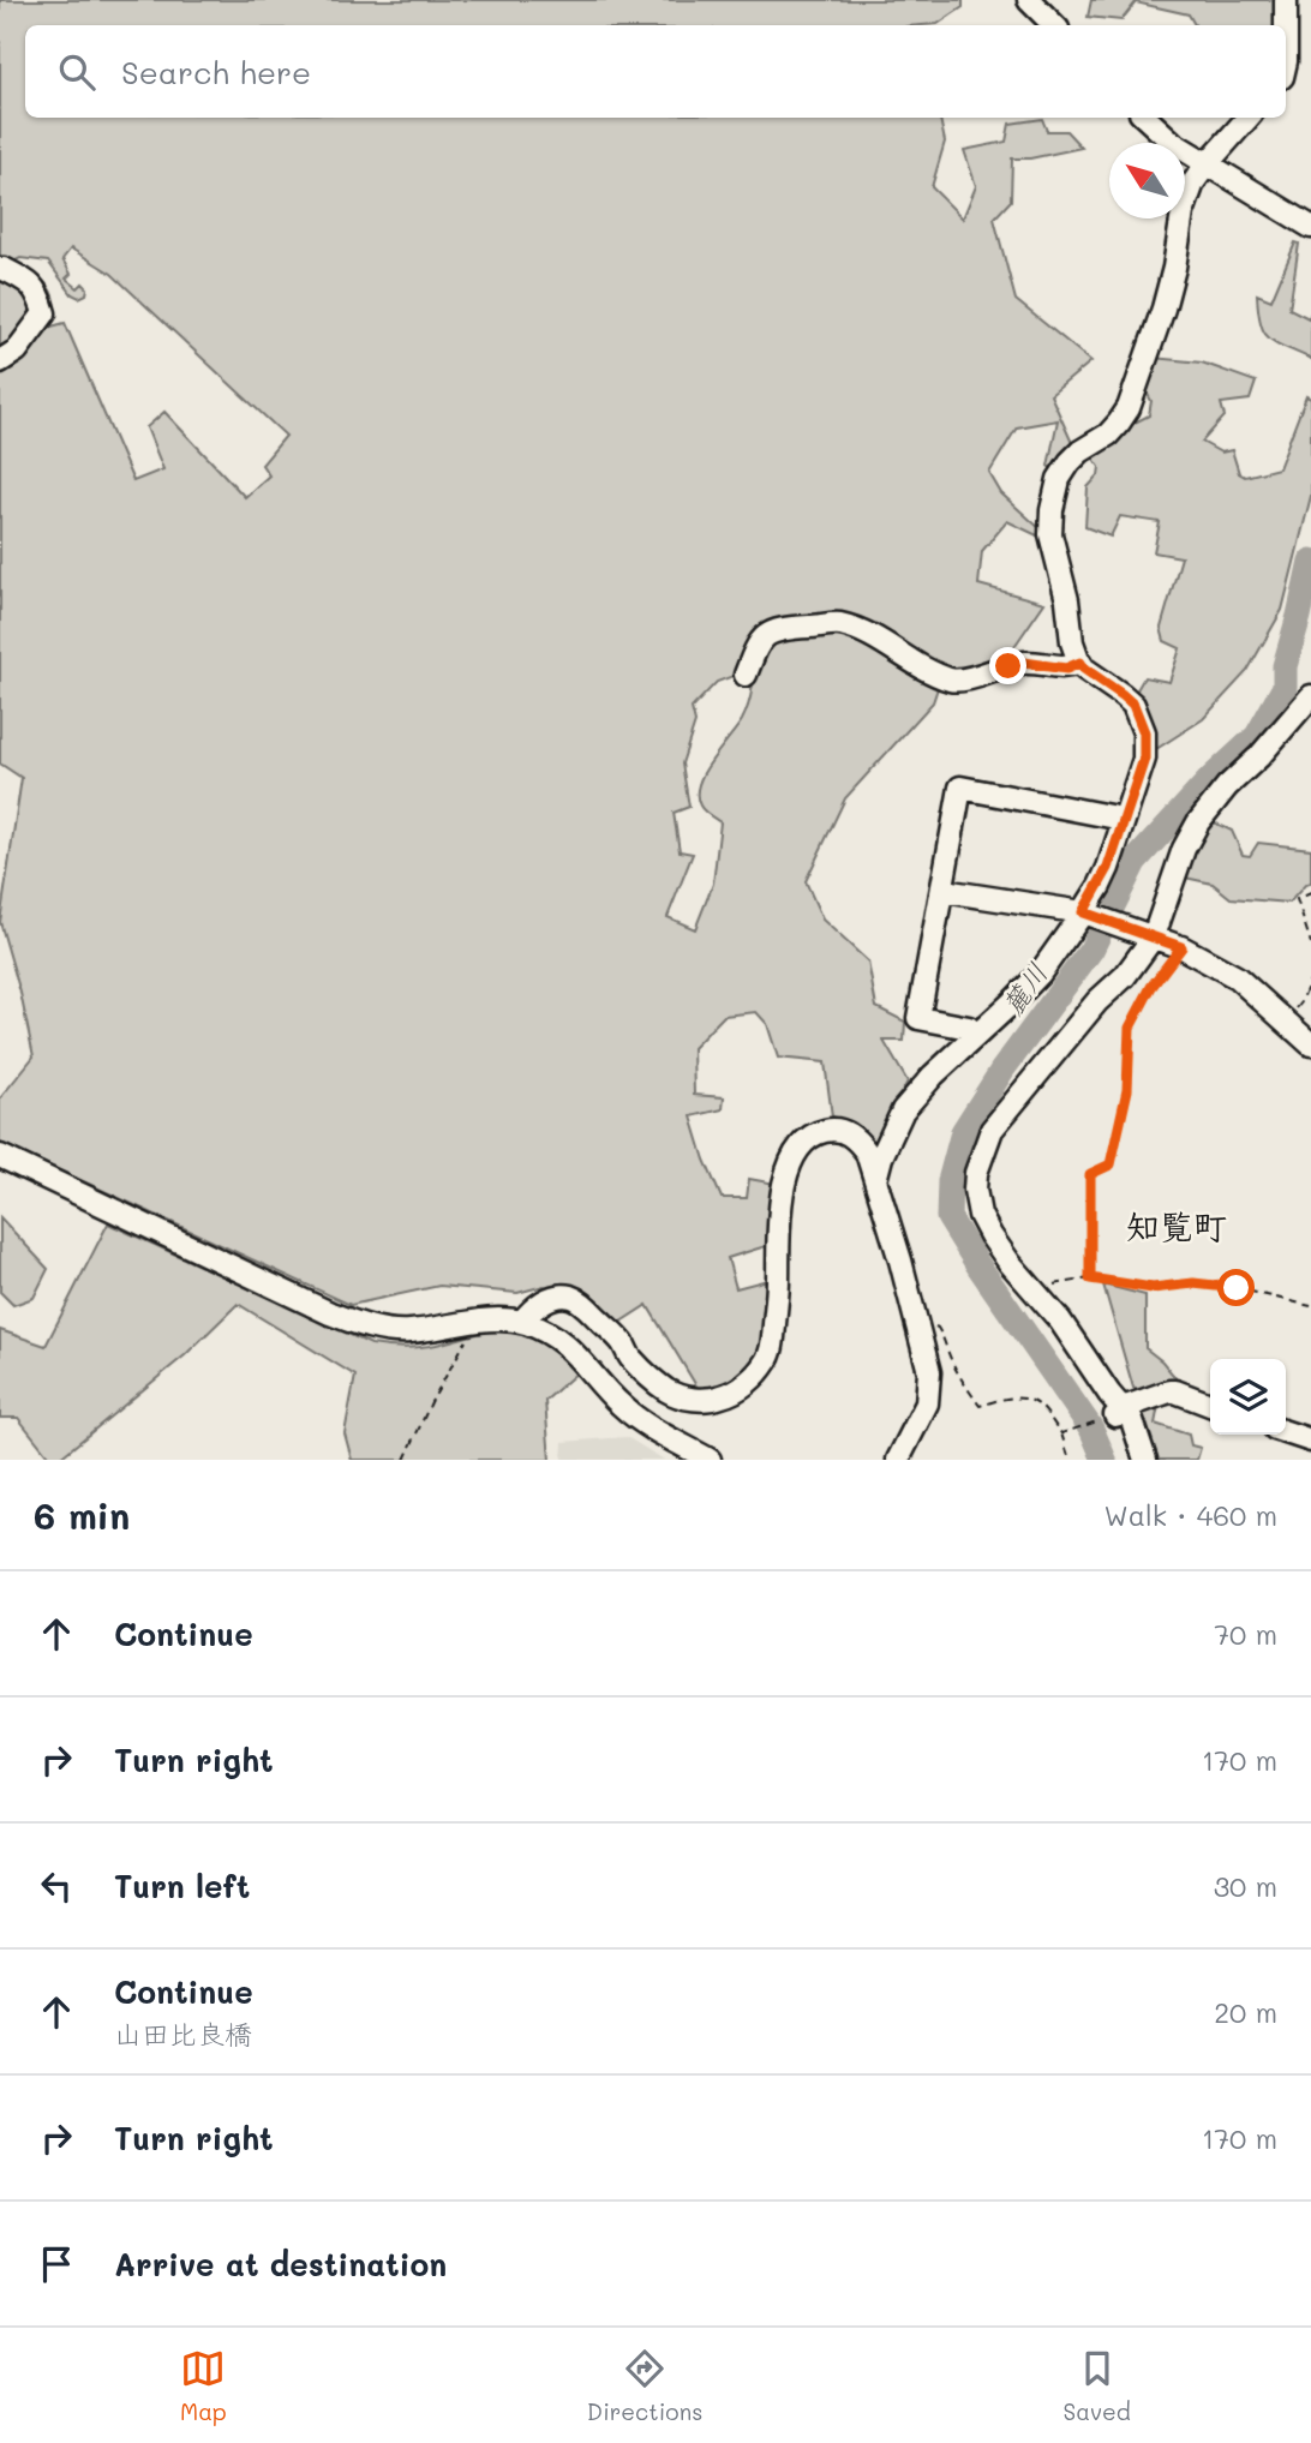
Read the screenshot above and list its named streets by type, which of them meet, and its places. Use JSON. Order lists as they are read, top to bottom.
{
  "districts": ["知覧町"],
  "water": ["麓川"],
  "north": "top left",
  "page": {
    "search": "Search here",
    "heading": ["6 min", "Walk · 460 m"],
    "list": [
      ["Continue", "70 m"],
      ["Turn right", "170 m"],
      ["Turn left", "30 m"],
      ["Continue", "山田比良橋", "20 m"],
      ["Turn right", "170 m"],
      "Arrive at destination"
    ],
    "nav": ["Map", "Directions", "Saved"]
  }
}
